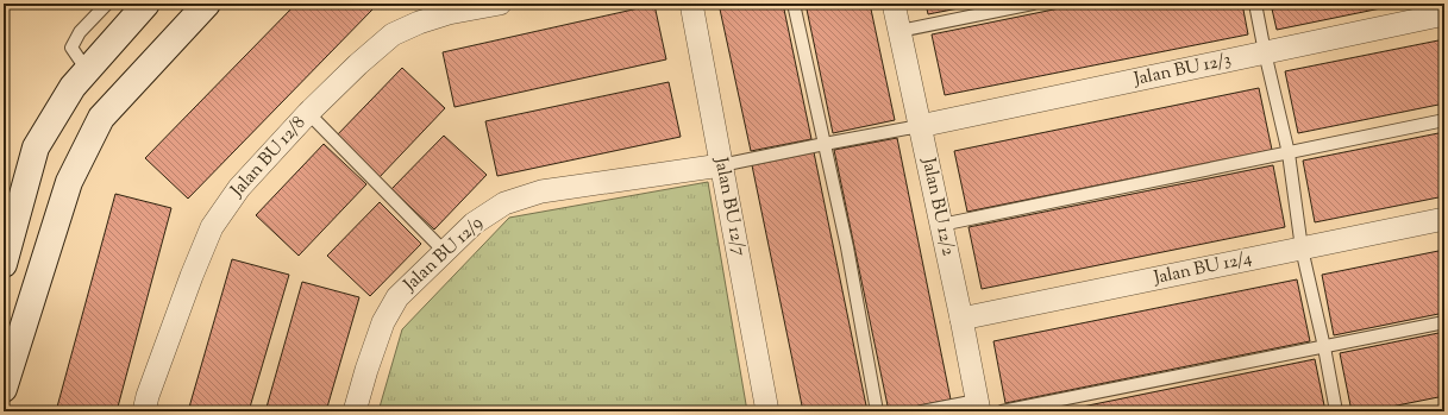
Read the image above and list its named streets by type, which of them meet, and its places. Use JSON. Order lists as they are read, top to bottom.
{
  "streets": {
    "street": [
      "Jalan BU 12/3",
      "Jalan BU 12/8",
      "Jalan BU 12/7",
      "Jalan BU 12/2",
      "Jalan BU 12/9",
      "Jalan BU 12/4"
    ]
  },
  "crossings": [
    ["Jalan BU 12/3", "Jalan BU 12/2"],
    ["Jalan BU 12/7", "Jalan BU 12/9"],
    ["Jalan BU 12/2", "Jalan BU 12/4"]
  ]
}
